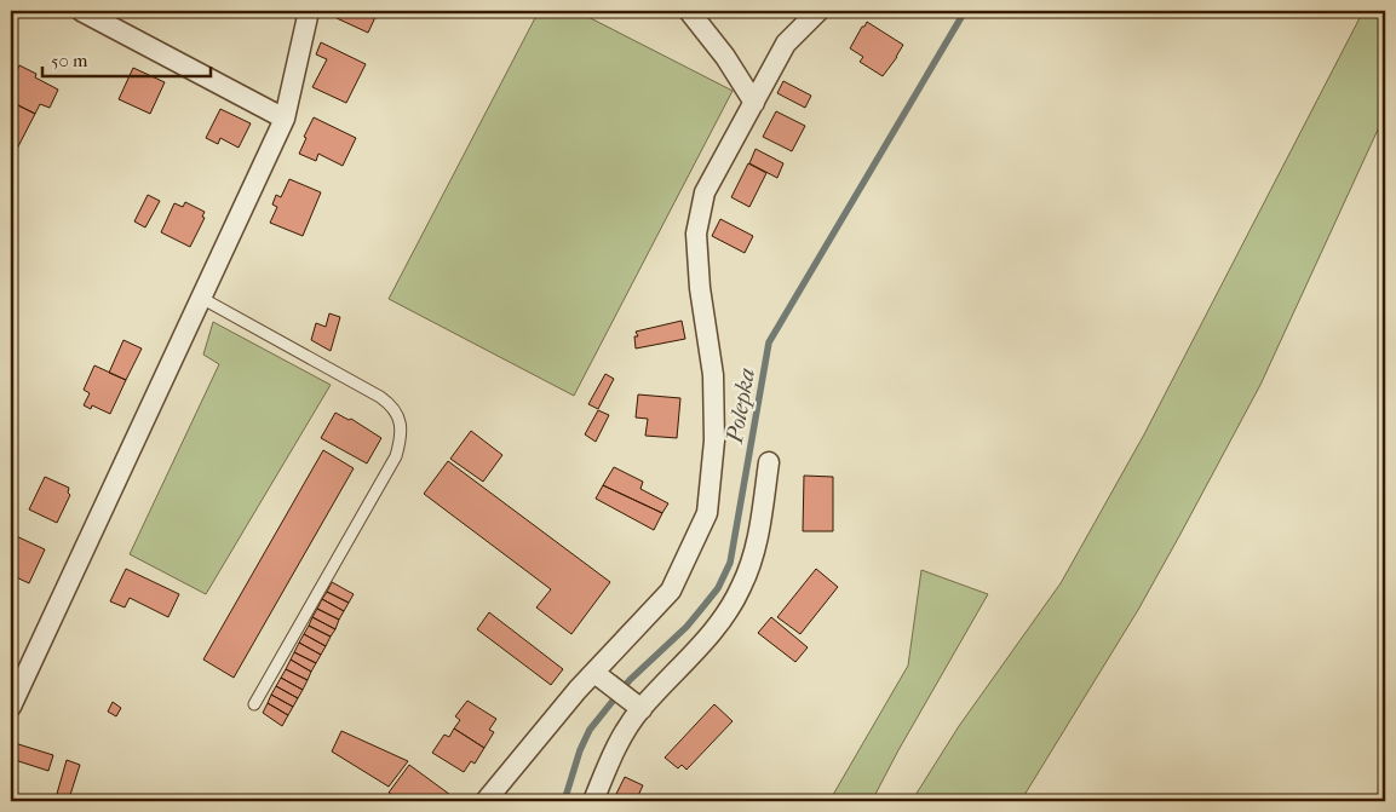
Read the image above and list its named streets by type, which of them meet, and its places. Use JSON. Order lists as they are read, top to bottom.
{
  "water": ["Polepka"],
  "scale_bar": "50 m"
}
